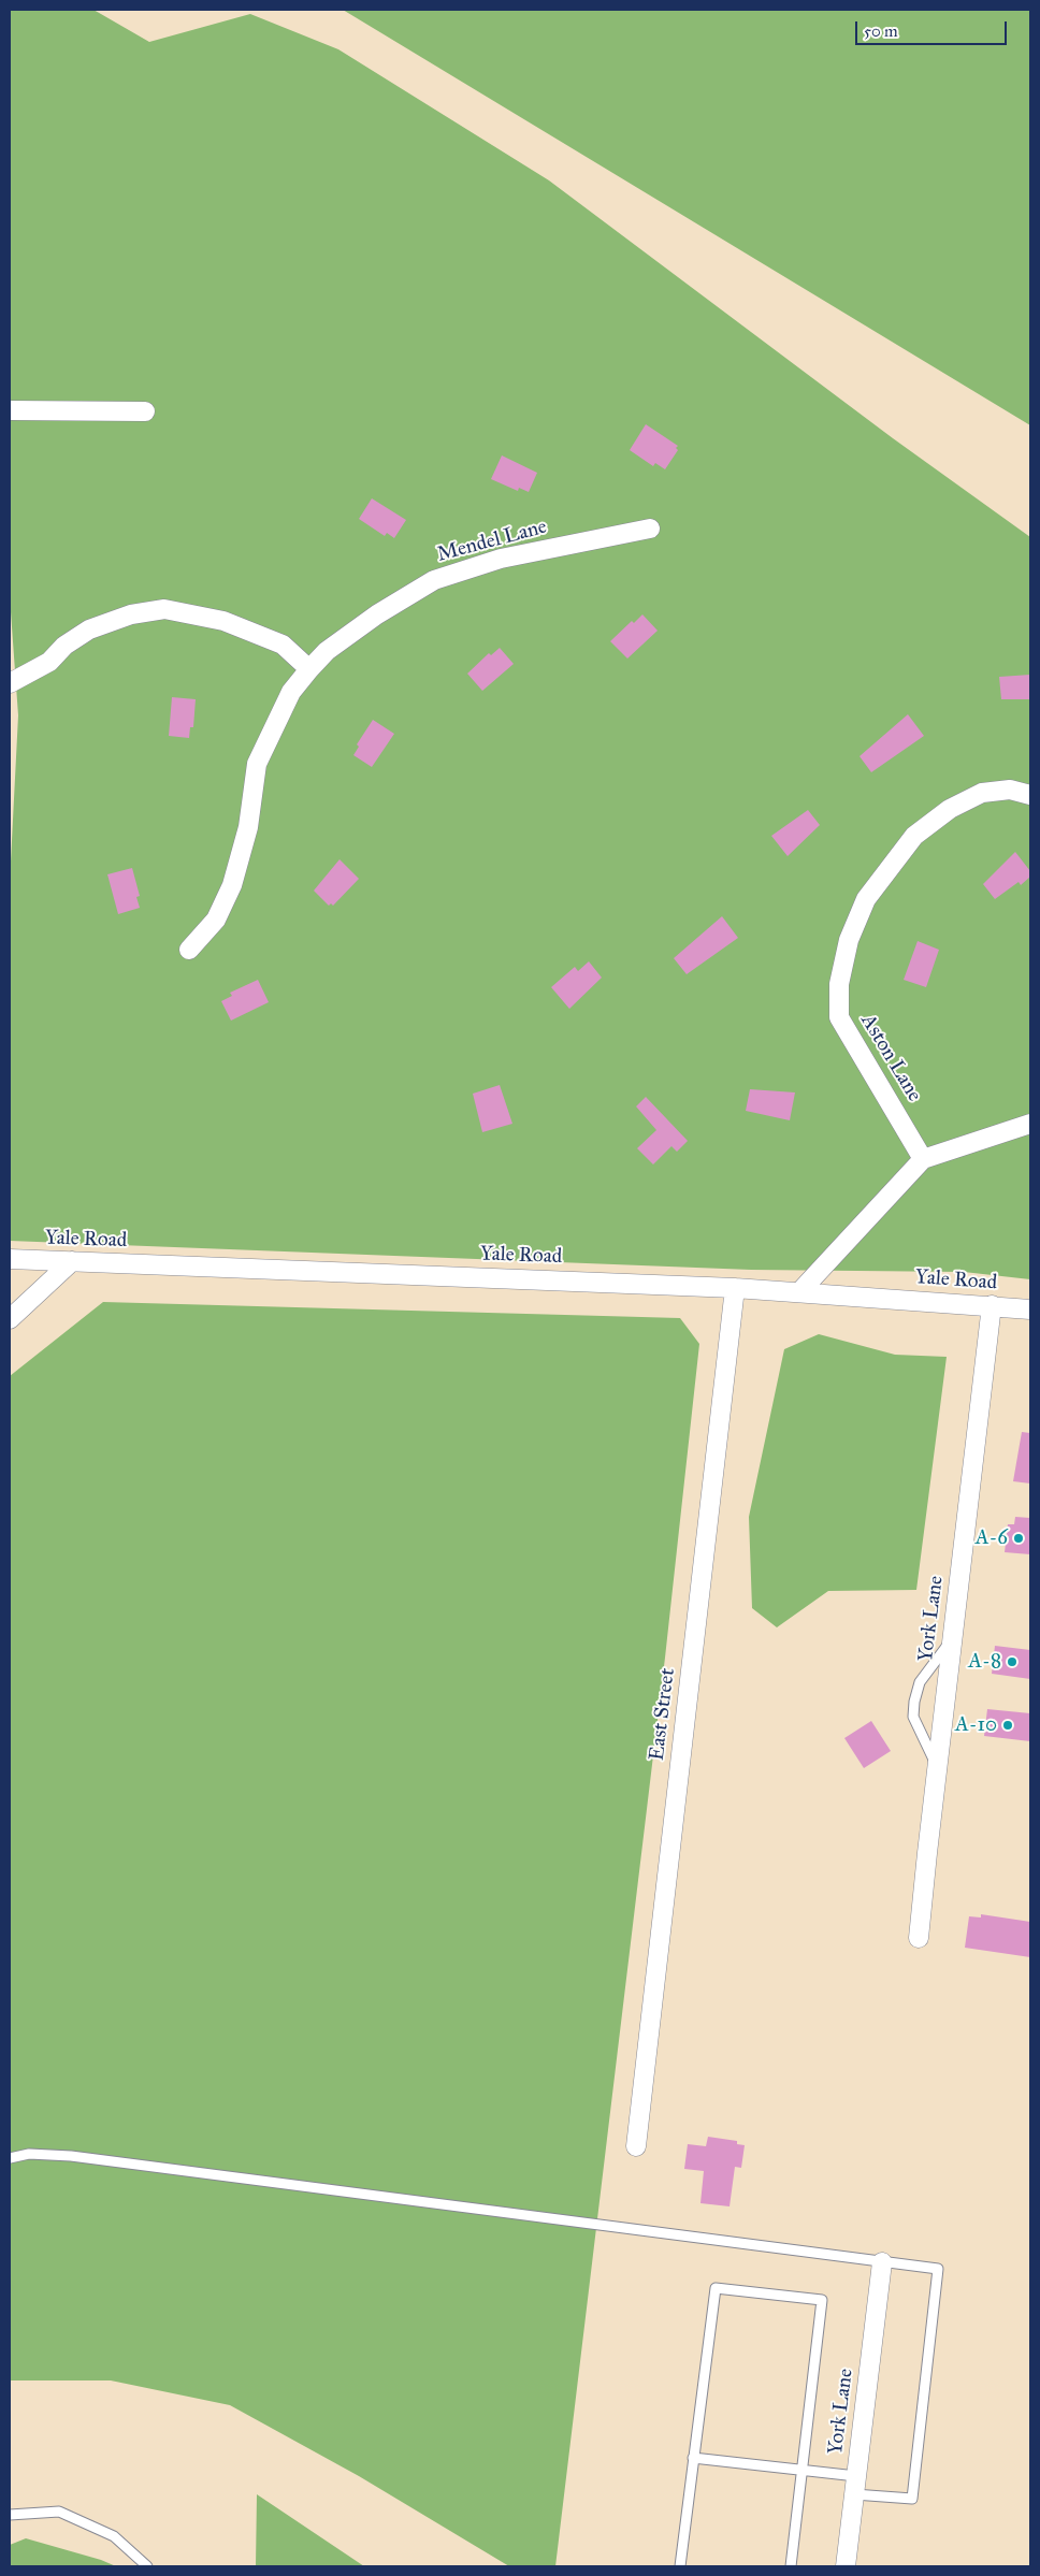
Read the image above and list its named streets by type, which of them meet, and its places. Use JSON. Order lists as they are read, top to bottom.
{
  "streets": {
    "street": [
      "Mendel Lane",
      "Aston Lane",
      "Yale Road",
      "York Lane",
      "East Street"
    ]
  },
  "crossings": [
    ["Yale Road", "York Lane"],
    ["Yale Road", "East Street"]
  ],
  "places": ["A-6", "A-8", "A-10"],
  "scale_bar": "50 m"
}
